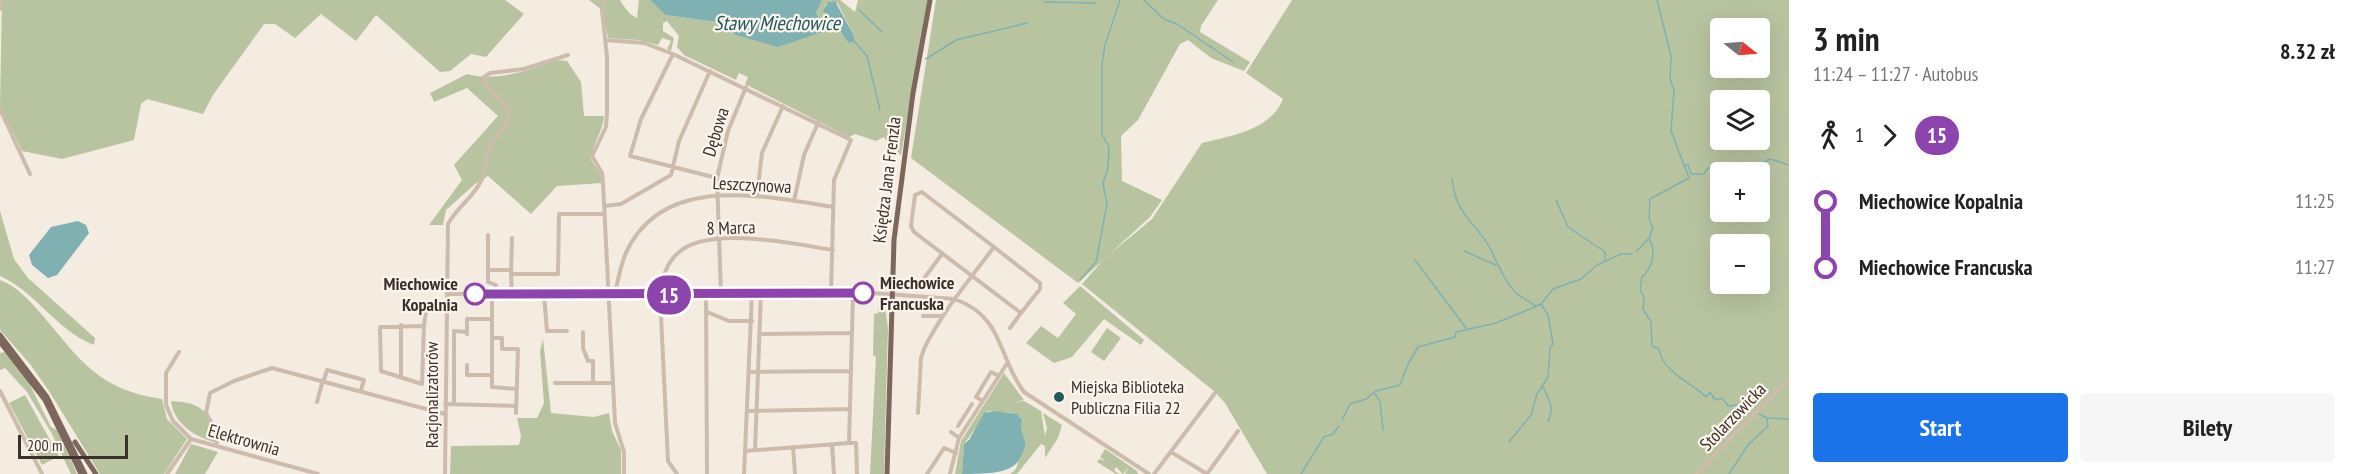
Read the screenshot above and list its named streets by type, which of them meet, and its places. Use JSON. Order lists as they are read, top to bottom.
{
  "streets": {
    "main road": ["Księdza Jana Frenzla"],
    "street": [
      "Dębowa",
      "Leszczynowa",
      "8 Marca",
      "Racjonalizatorów",
      "Stolarzowicka",
      "Elektrownia"
    ]
  },
  "crossings": [
    ["Dębowa", "Leszczynowa"],
    ["Dębowa", "8 Marca"]
  ],
  "water": ["Stawy Miechowice"],
  "places": ["Miechowice Francuska", "Miechowice Kopalnia", "Miejska Biblioteka Publiczna Filia 22"],
  "lines": ["bus line 15"],
  "scale_bar": "200 m",
  "north": "right",
  "page": {
    "on_map": "15",
    "heading": ["3 min", "11:24 – 11:27 · Autobus", "8.32 zł"],
    "map_buttons": ["+", "−"],
    "legs": ["1", "15"],
    "list": [
      {
        "name": "Miechowice Kopalnia",
        "value": "11:25"
      },
      {
        "name": "Miechowice Francuska",
        "value": "11:27"
      }
    ],
    "buttons": ["Start", "Bilety"],
    "scale": "200 m"
  }
}
